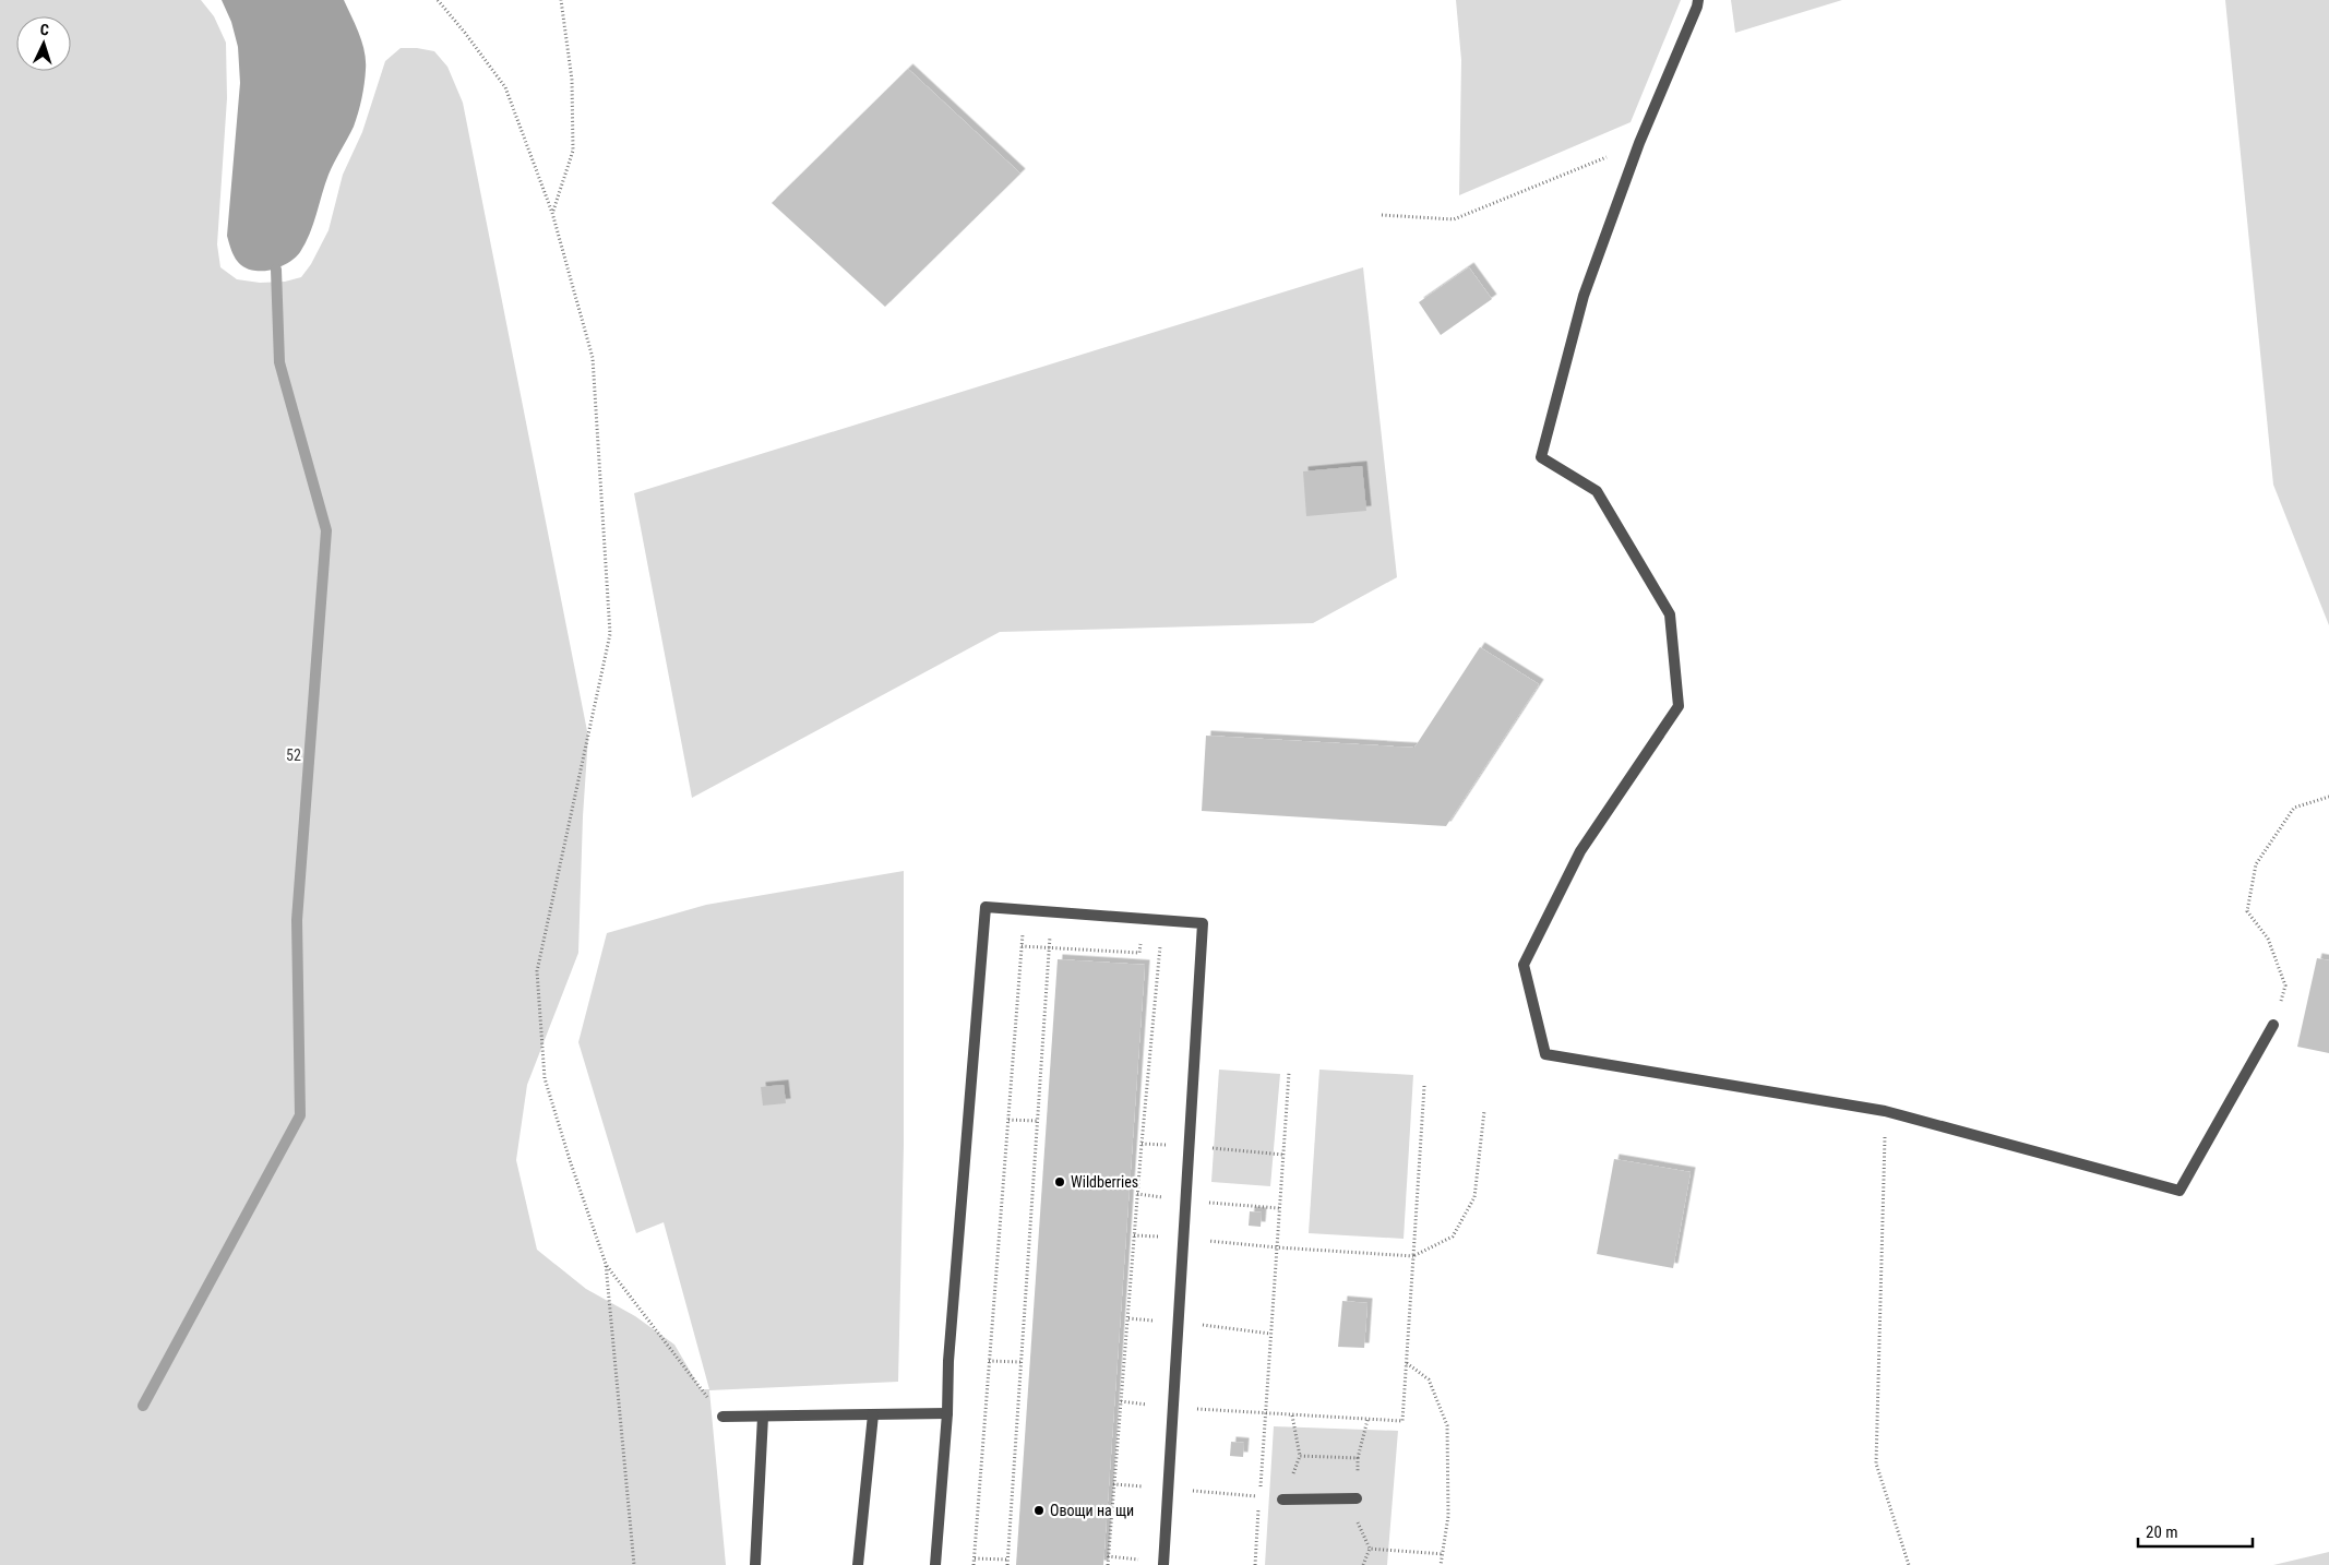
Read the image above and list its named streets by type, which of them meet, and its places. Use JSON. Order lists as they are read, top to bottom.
{
  "parks": ["52"],
  "places": ["Wildberries", "Овощи на щи"],
  "scale_bar": "20 m",
  "north": "top"
}
